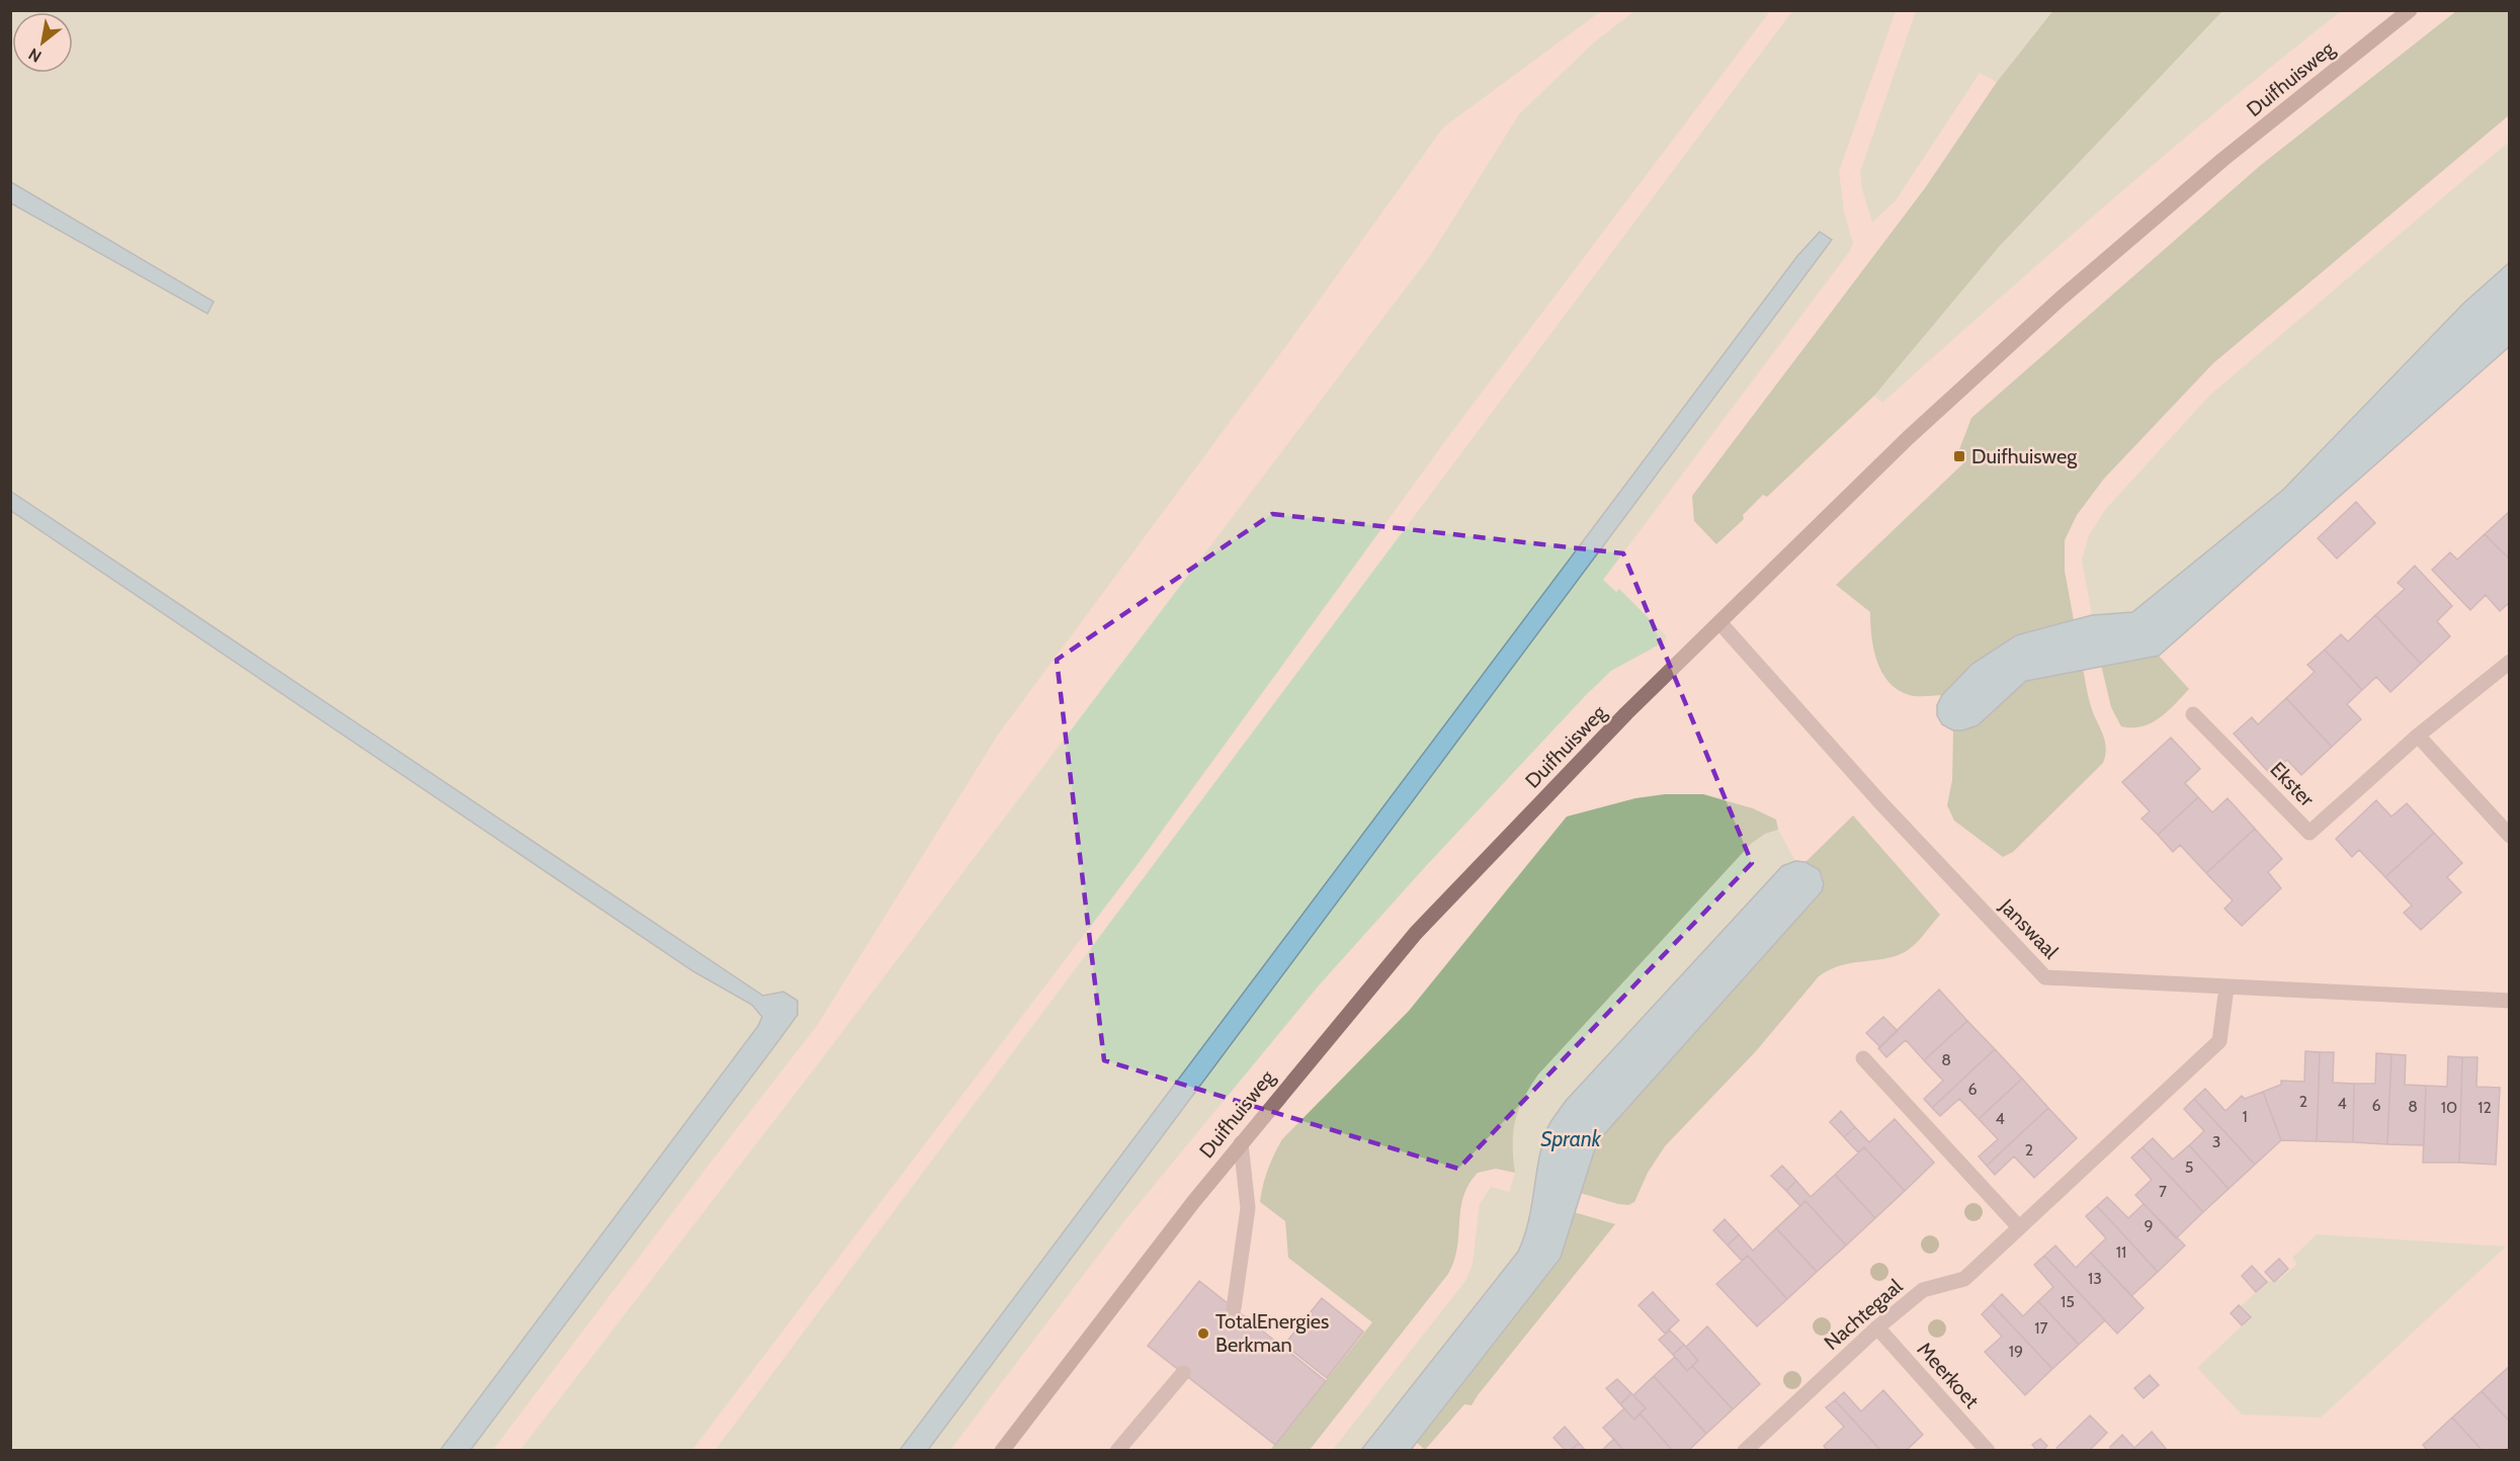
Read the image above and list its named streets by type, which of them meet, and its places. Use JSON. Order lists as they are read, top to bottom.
{
  "streets": {
    "main road": ["Duifhuisweg"],
    "street": [
      "Ekster",
      "Janswaal",
      "Nachtegaal",
      "Meerkoet"
    ]
  },
  "crossings": [
    ["Duifhuisweg", "Janswaal"],
    ["Janswaal", "Nachtegaal"],
    ["Nachtegaal", "Meerkoet"]
  ],
  "water": ["Sprank"],
  "places": {
    "transit": ["Duifhuisweg"],
    "other": ["TotalEnergies Berkman"]
  },
  "house_numbers": [
    "8",
    "6",
    "2",
    "4",
    "6",
    "8",
    "10",
    "12",
    "1",
    "4",
    "3",
    "2",
    "5",
    "7",
    "9",
    "11",
    "13",
    "15",
    "17",
    "19"
  ],
  "north": "bottom left"
}
